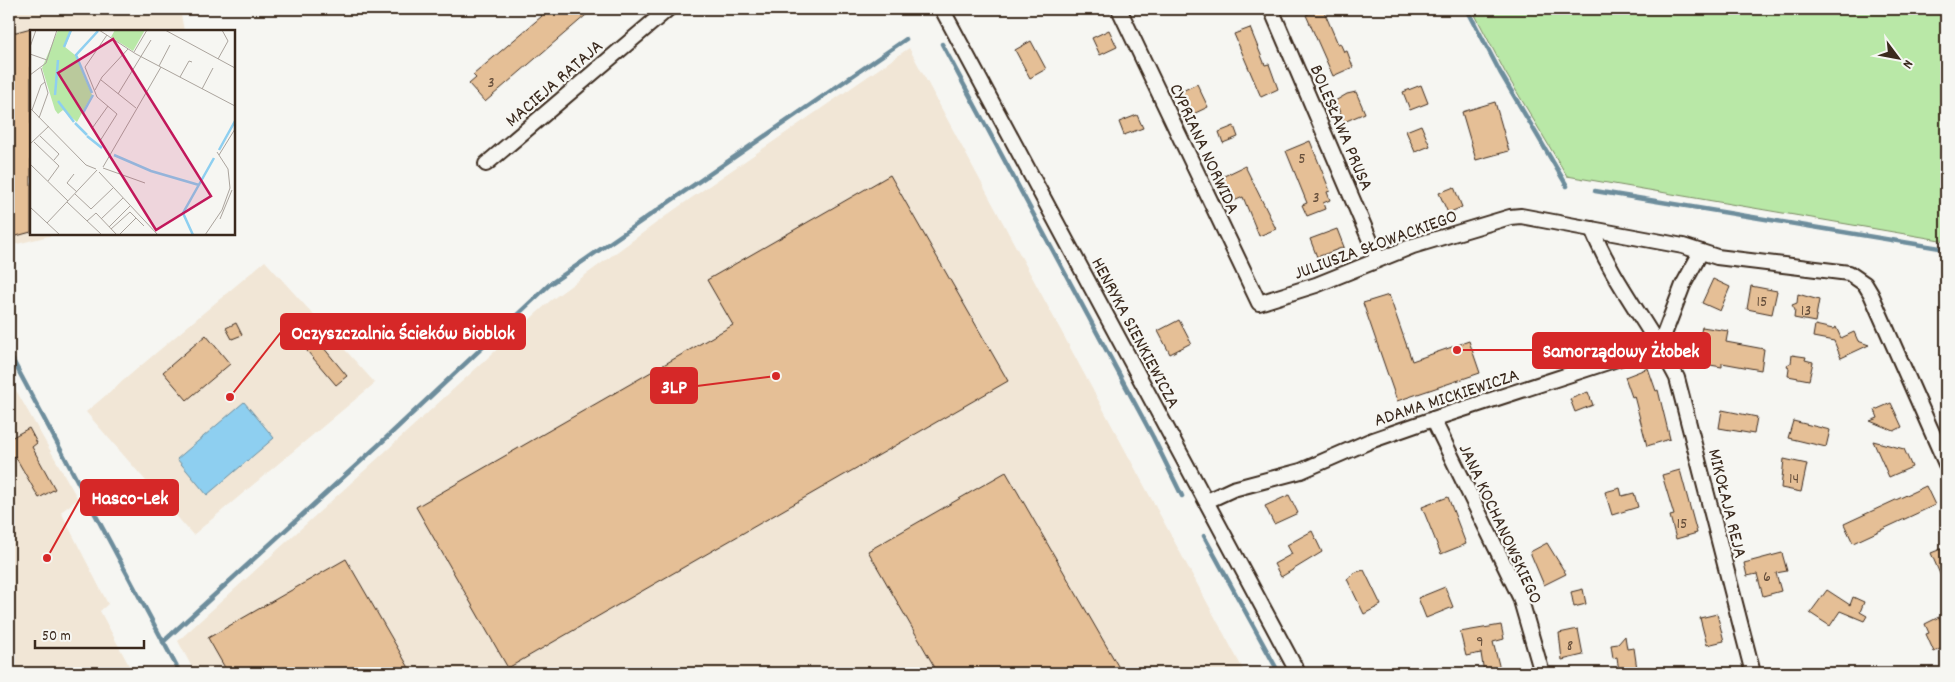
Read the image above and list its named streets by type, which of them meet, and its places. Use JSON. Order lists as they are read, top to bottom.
{
  "streets": {
    "street": [
      "MACIEJA RATAJA",
      "BOLESŁAWA PRUSA",
      "CYPRIANA NORWIDA",
      "JULIUSZA SŁOWACKIEGO",
      "HENRYKA SIENKIEWICZA",
      "ADAMA MICKIEWICZA",
      "MIKOŁAJA REJA",
      "JANA KOCHANOWSKIEGO"
    ]
  },
  "crossings": [
    ["BOLESŁAWA PRUSA", "JULIUSZA SŁOWACKIEGO"],
    ["CYPRIANA NORWIDA", "JULIUSZA SŁOWACKIEGO"],
    ["JULIUSZA SŁOWACKIEGO", "MIKOŁAJA REJA"],
    ["HENRYKA SIENKIEWICZA", "ADAMA MICKIEWICZA"],
    ["ADAMA MICKIEWICZA", "MIKOŁAJA REJA"],
    ["ADAMA MICKIEWICZA", "JANA KOCHANOWSKIEGO"]
  ],
  "places": [
    "Samorządowy Żłobek",
    "3LP",
    "Oczyszczalnia Ścieków Bioblok",
    "Hasco-Lek"
  ],
  "house_numbers": [
    "3",
    "5",
    "3",
    "15",
    "13",
    "14",
    "15",
    "6",
    "9",
    "8"
  ],
  "scale_bar": "50 m",
  "north": "bottom right"
}
